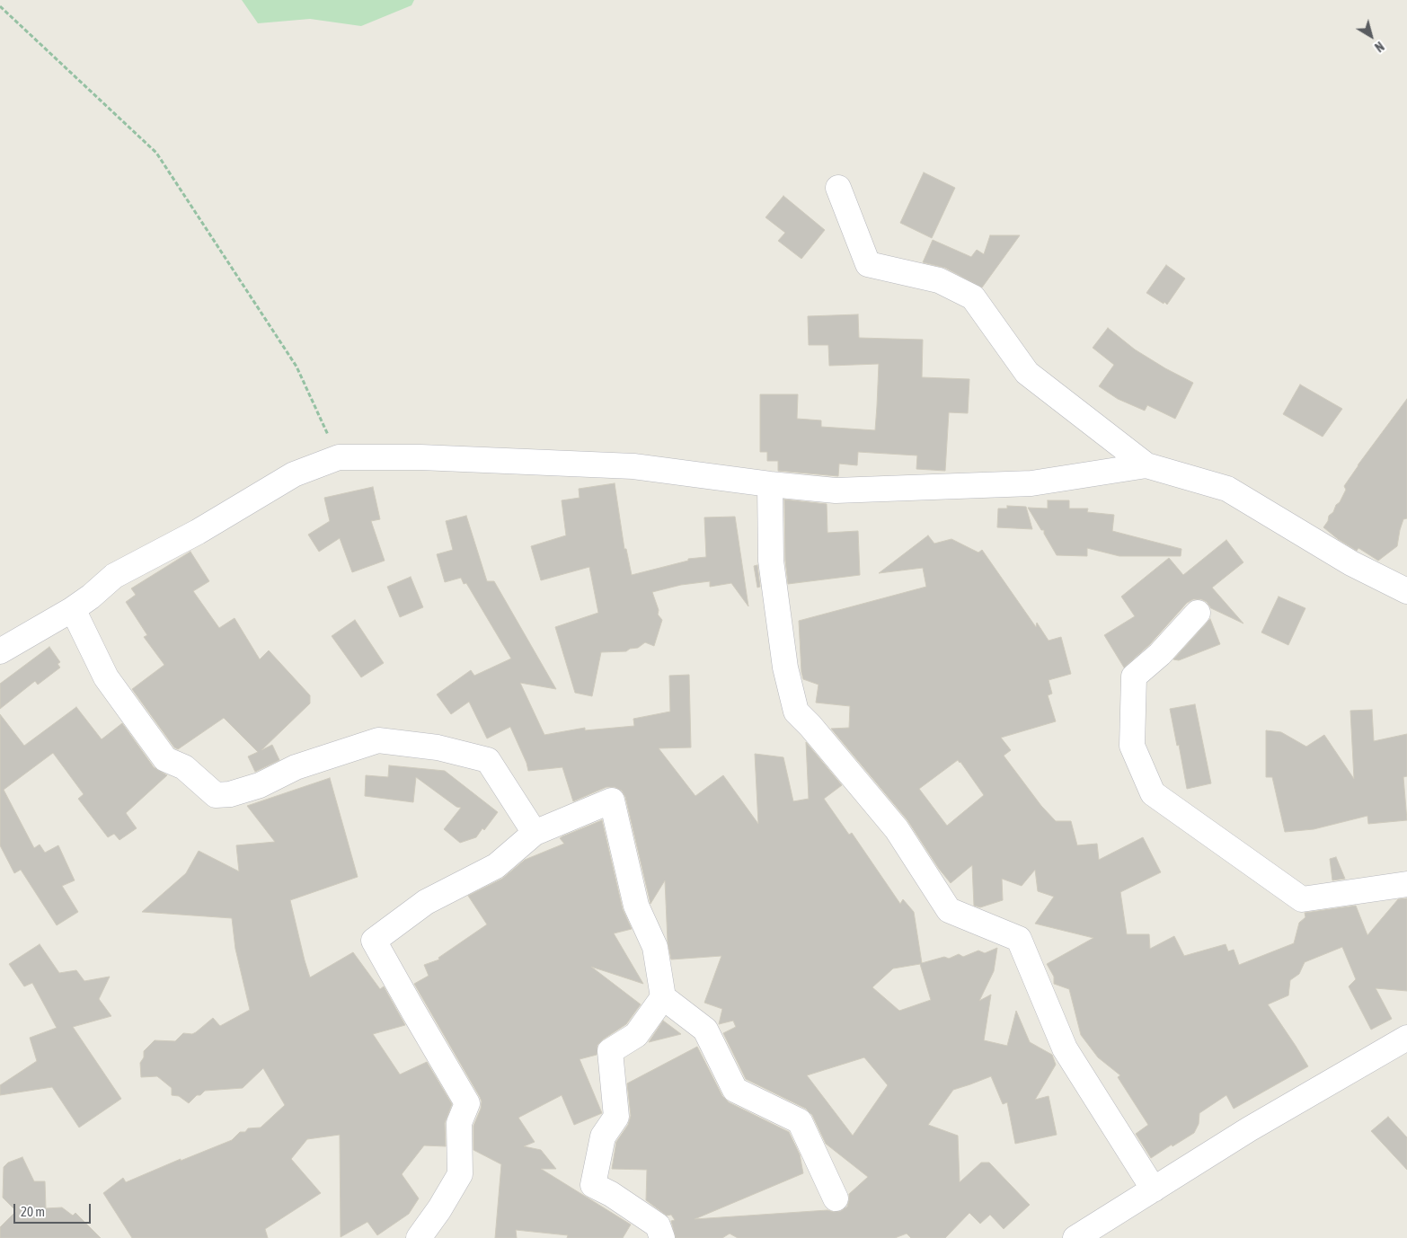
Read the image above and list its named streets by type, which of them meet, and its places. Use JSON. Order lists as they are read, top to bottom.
{
  "scale_bar": "20 m",
  "north": "bottom right"
}
